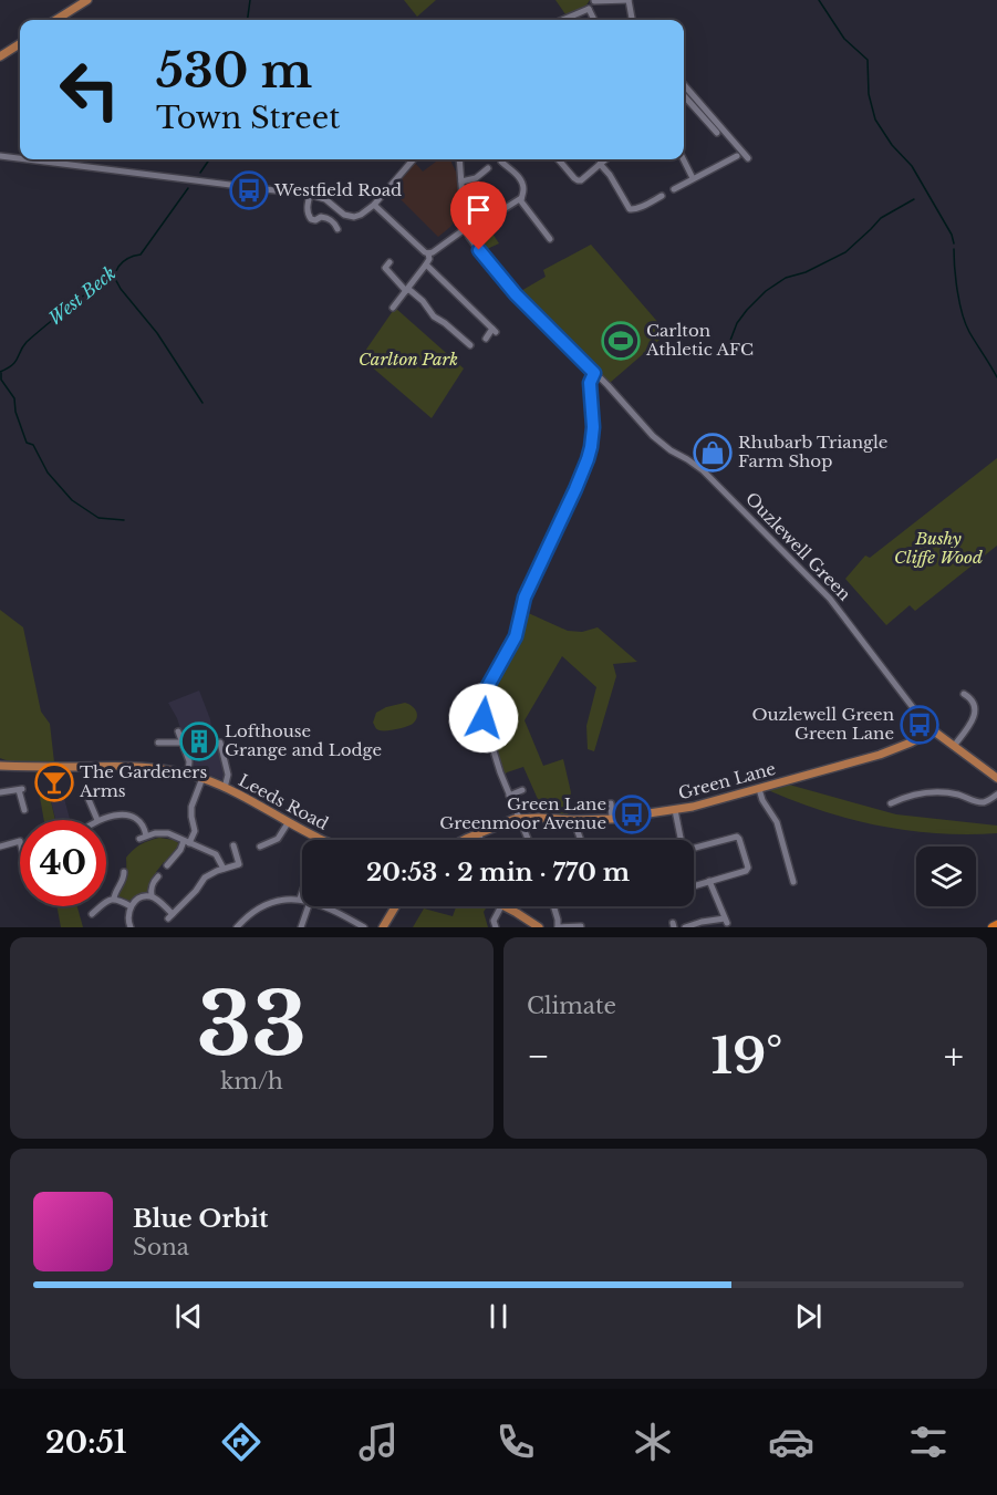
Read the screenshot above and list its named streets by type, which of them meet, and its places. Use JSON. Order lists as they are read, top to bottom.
{
  "streets": {
    "main road": ["Ouzlewell Green", "Green Lane", "Leeds Road"]
  },
  "crossings": [
    ["Ouzlewell Green", "Green Lane"]
  ],
  "water": ["West Beck"],
  "parks": ["Carlton Park", "Bushy Cliffe Wood"],
  "places": {
    "bus stop": ["Westfield Road", "Ouzlewell Green Green Lane", "Green Lane Greenmoor Avenue"],
    "sports": ["Carlton Athletic AFC"],
    "shop": ["Rhubarb Triangle Farm Shop"],
    "building": ["Lofthouse Grange and Lodge"],
    "bar": ["The Gardeners Arms"]
  },
  "page": {
    "turn": ["530 m", "Town Street"],
    "limit": "40",
    "trip": "20:53 · 2 min · 770 m",
    "tile": [
      ["33", "km/h"],
      "Climate"
    ],
    "heat": ["−", "19°", "+"],
    "song": ["Blue Orbit", "Sona"],
    "tabs": "20:51"
  }
}
